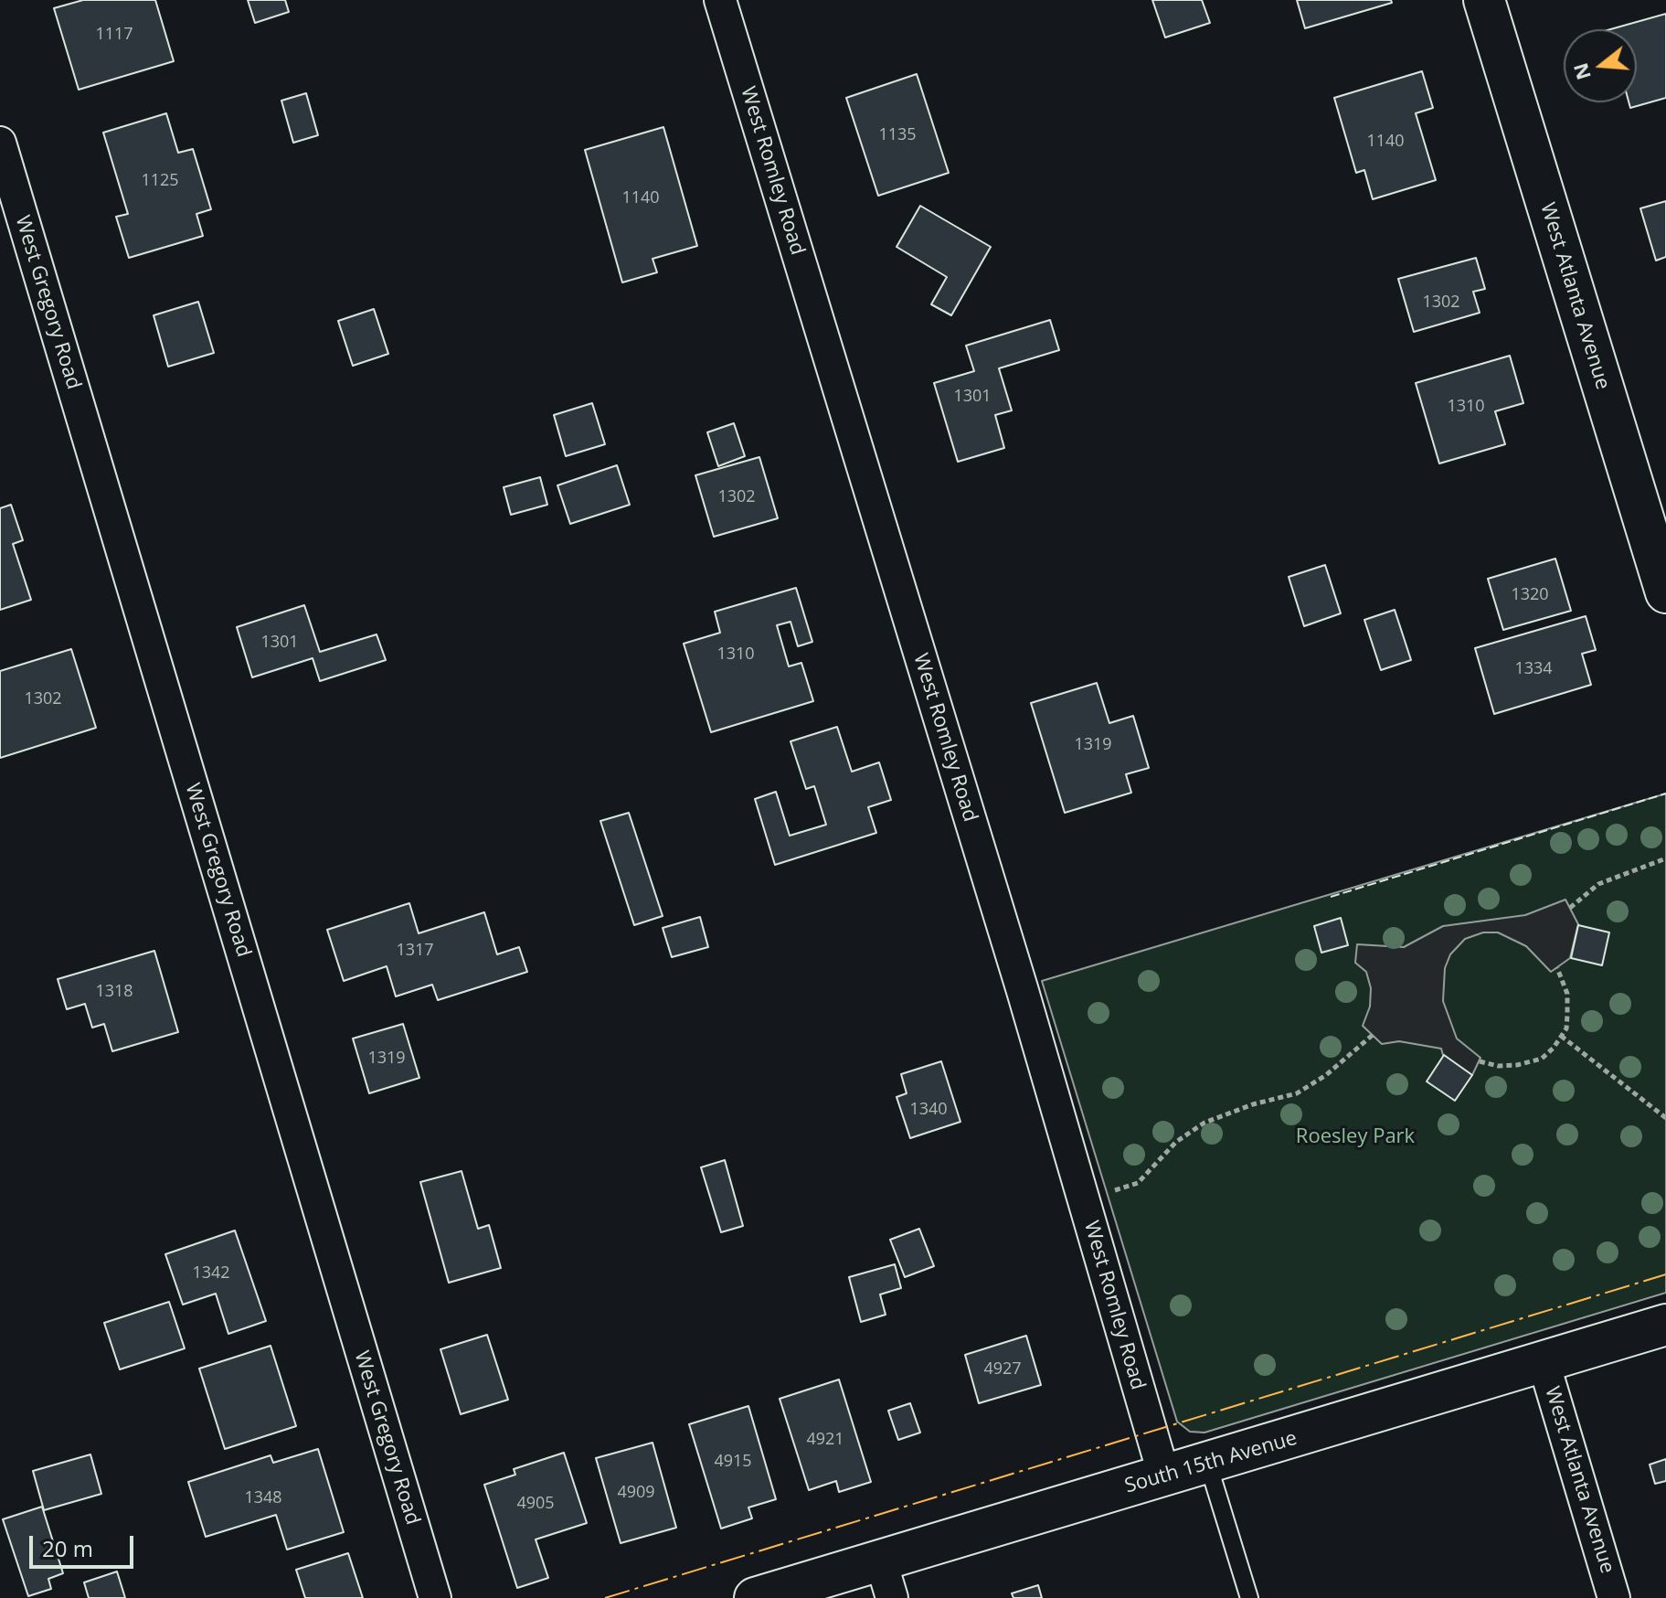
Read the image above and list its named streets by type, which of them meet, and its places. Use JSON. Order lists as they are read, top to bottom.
{
  "streets": {
    "street": [
      "West Romley Road",
      "West Atlanta Avenue",
      "West Gregory Road",
      "South 15th Avenue"
    ]
  },
  "crossings": [
    ["West Romley Road", "South 15th Avenue"],
    ["West Atlanta Avenue", "South 15th Avenue"]
  ],
  "parks": ["Roesley Park"],
  "house_numbers": [
    "1117",
    "1135",
    "1140",
    "1125",
    "1140",
    "1302",
    "1301",
    "1310",
    "1302",
    "1320",
    "1301",
    "1310",
    "1334",
    "1302",
    "1319",
    "1317",
    "1318",
    "1319",
    "1340",
    "1342",
    "4927",
    "4921",
    "4915",
    "4909",
    "1348",
    "4905"
  ],
  "scale_bar": "20 m",
  "north": "left"
}
